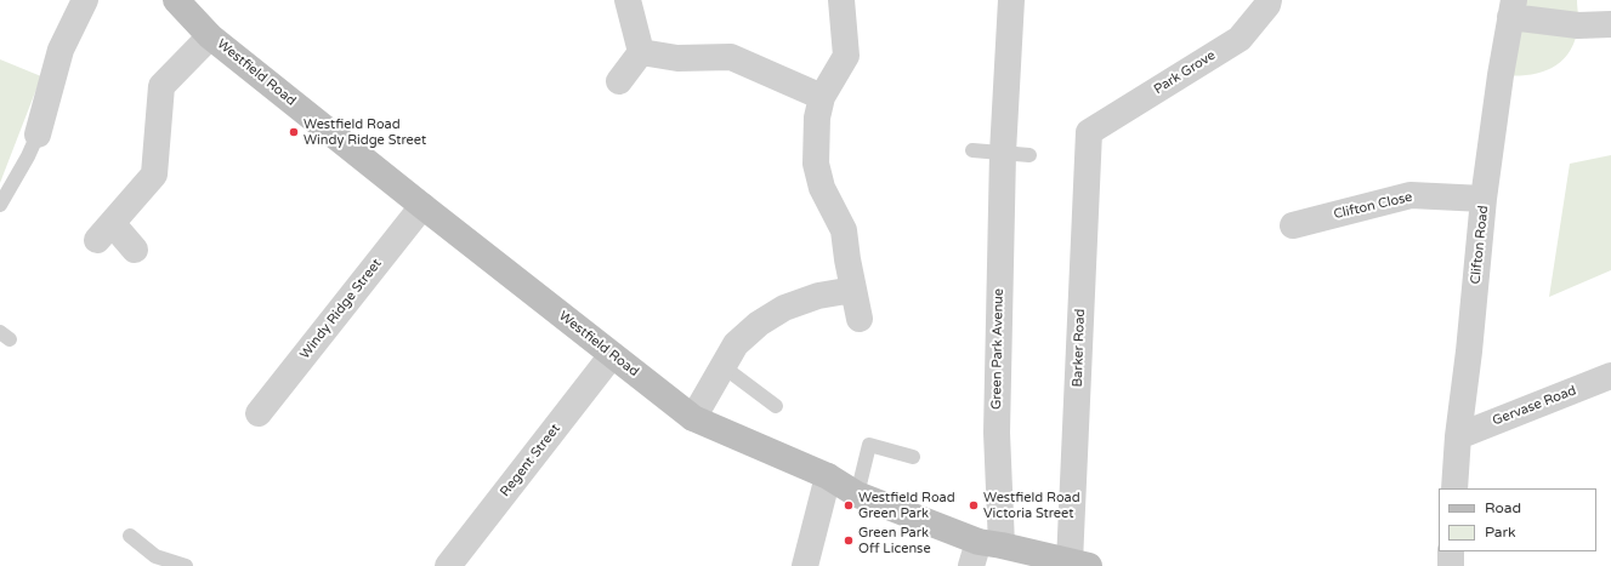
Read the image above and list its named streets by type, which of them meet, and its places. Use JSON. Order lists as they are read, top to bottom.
{
  "streets": {
    "main road": ["Westfield Road"],
    "street": [
      "Park Grove",
      "Clifton Close",
      "Clifton Road",
      "Windy Ridge Street",
      "Barker Road",
      "Green Park Avenue",
      "Gervase Road",
      "Regent Street"
    ]
  },
  "crossings": [
    ["Westfield Road", "Windy Ridge Street"],
    ["Westfield Road", "Barker Road"],
    ["Westfield Road", "Green Park Avenue"],
    ["Westfield Road", "Regent Street"],
    ["Park Grove", "Barker Road"],
    ["Clifton Close", "Clifton Road"],
    ["Clifton Road", "Gervase Road"]
  ],
  "places": [
    "Westfield Road Windy Ridge Street",
    "Westfield Road Green Park",
    "Westfield Road Victoria Street",
    "Green Park Off License"
  ],
  "legend": ["Road", "Park"]
}
